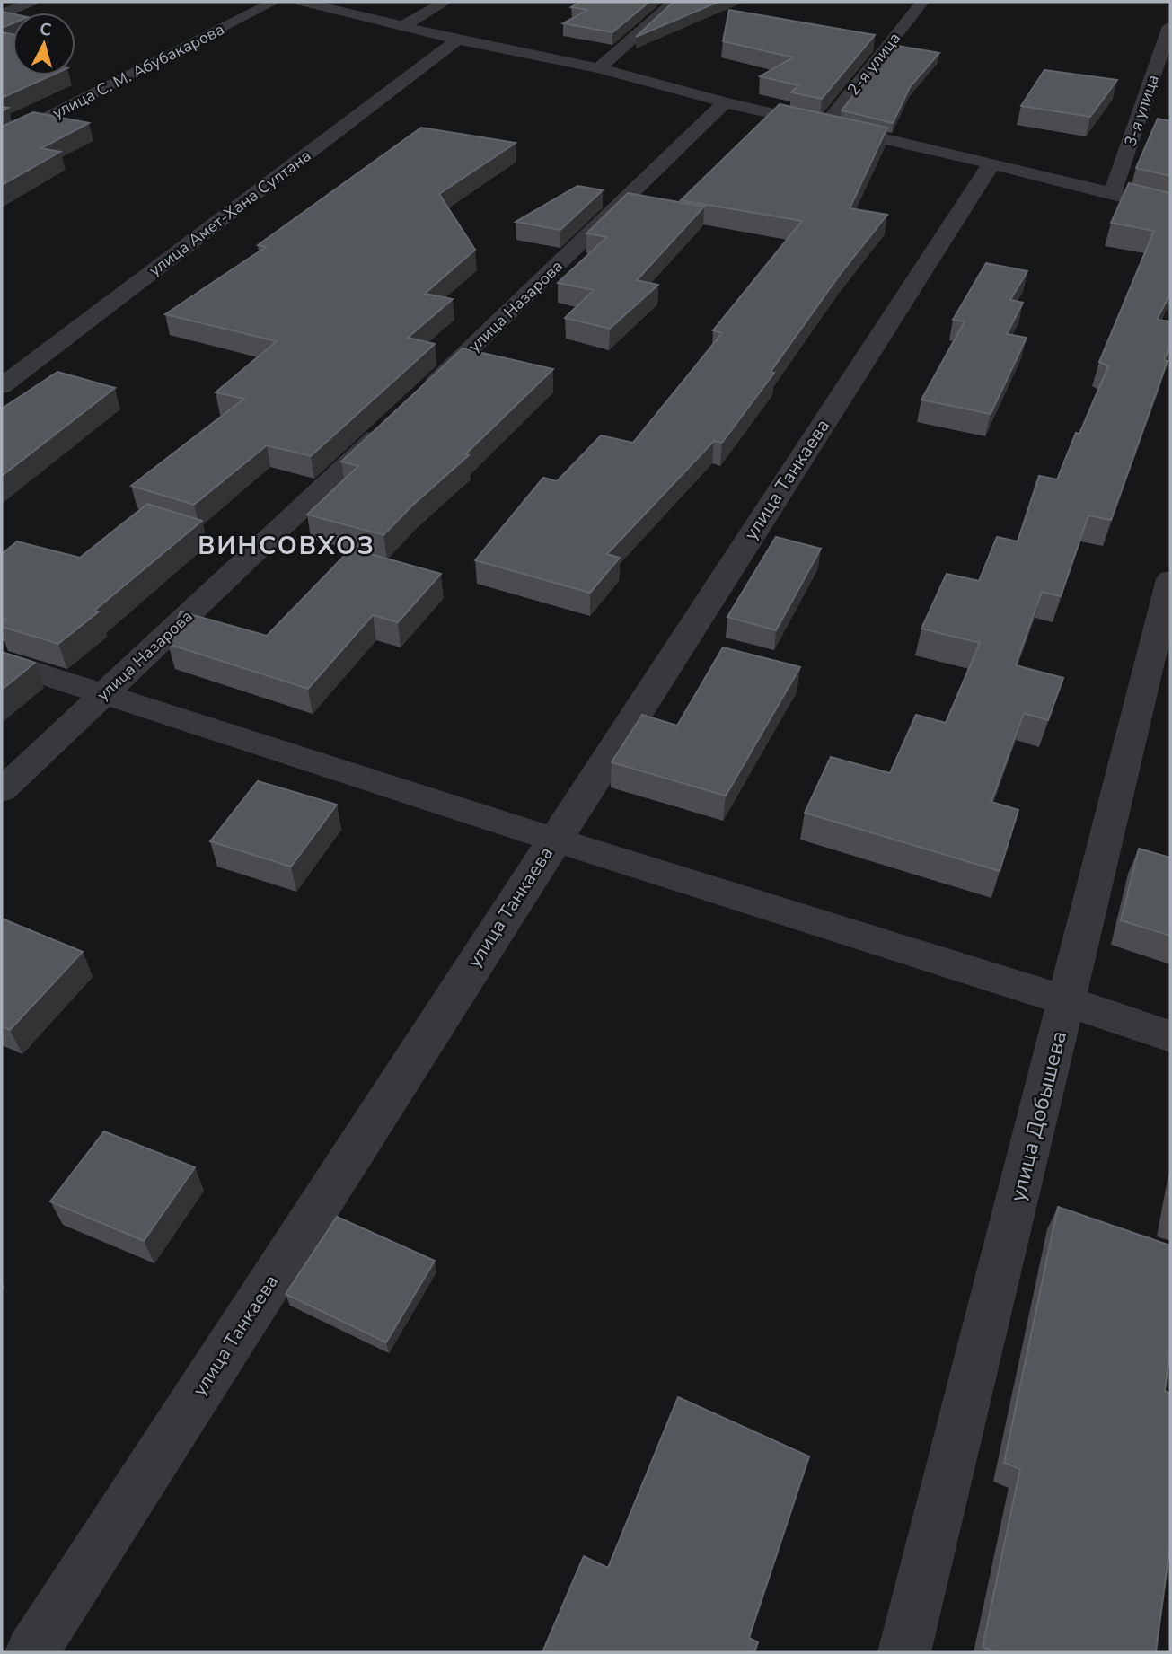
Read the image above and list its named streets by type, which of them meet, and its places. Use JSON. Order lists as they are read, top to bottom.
{
  "streets": {
    "street": [
      "2-я улица",
      "улица С. М. Абубакарова",
      "3-я улица",
      "улица Амет-Хана Султана",
      "улица Назарова",
      "улица Танкаева",
      "улица Добышева"
    ]
  },
  "districts": ["ВИНСОВХОЗ"],
  "north": "top"
}
